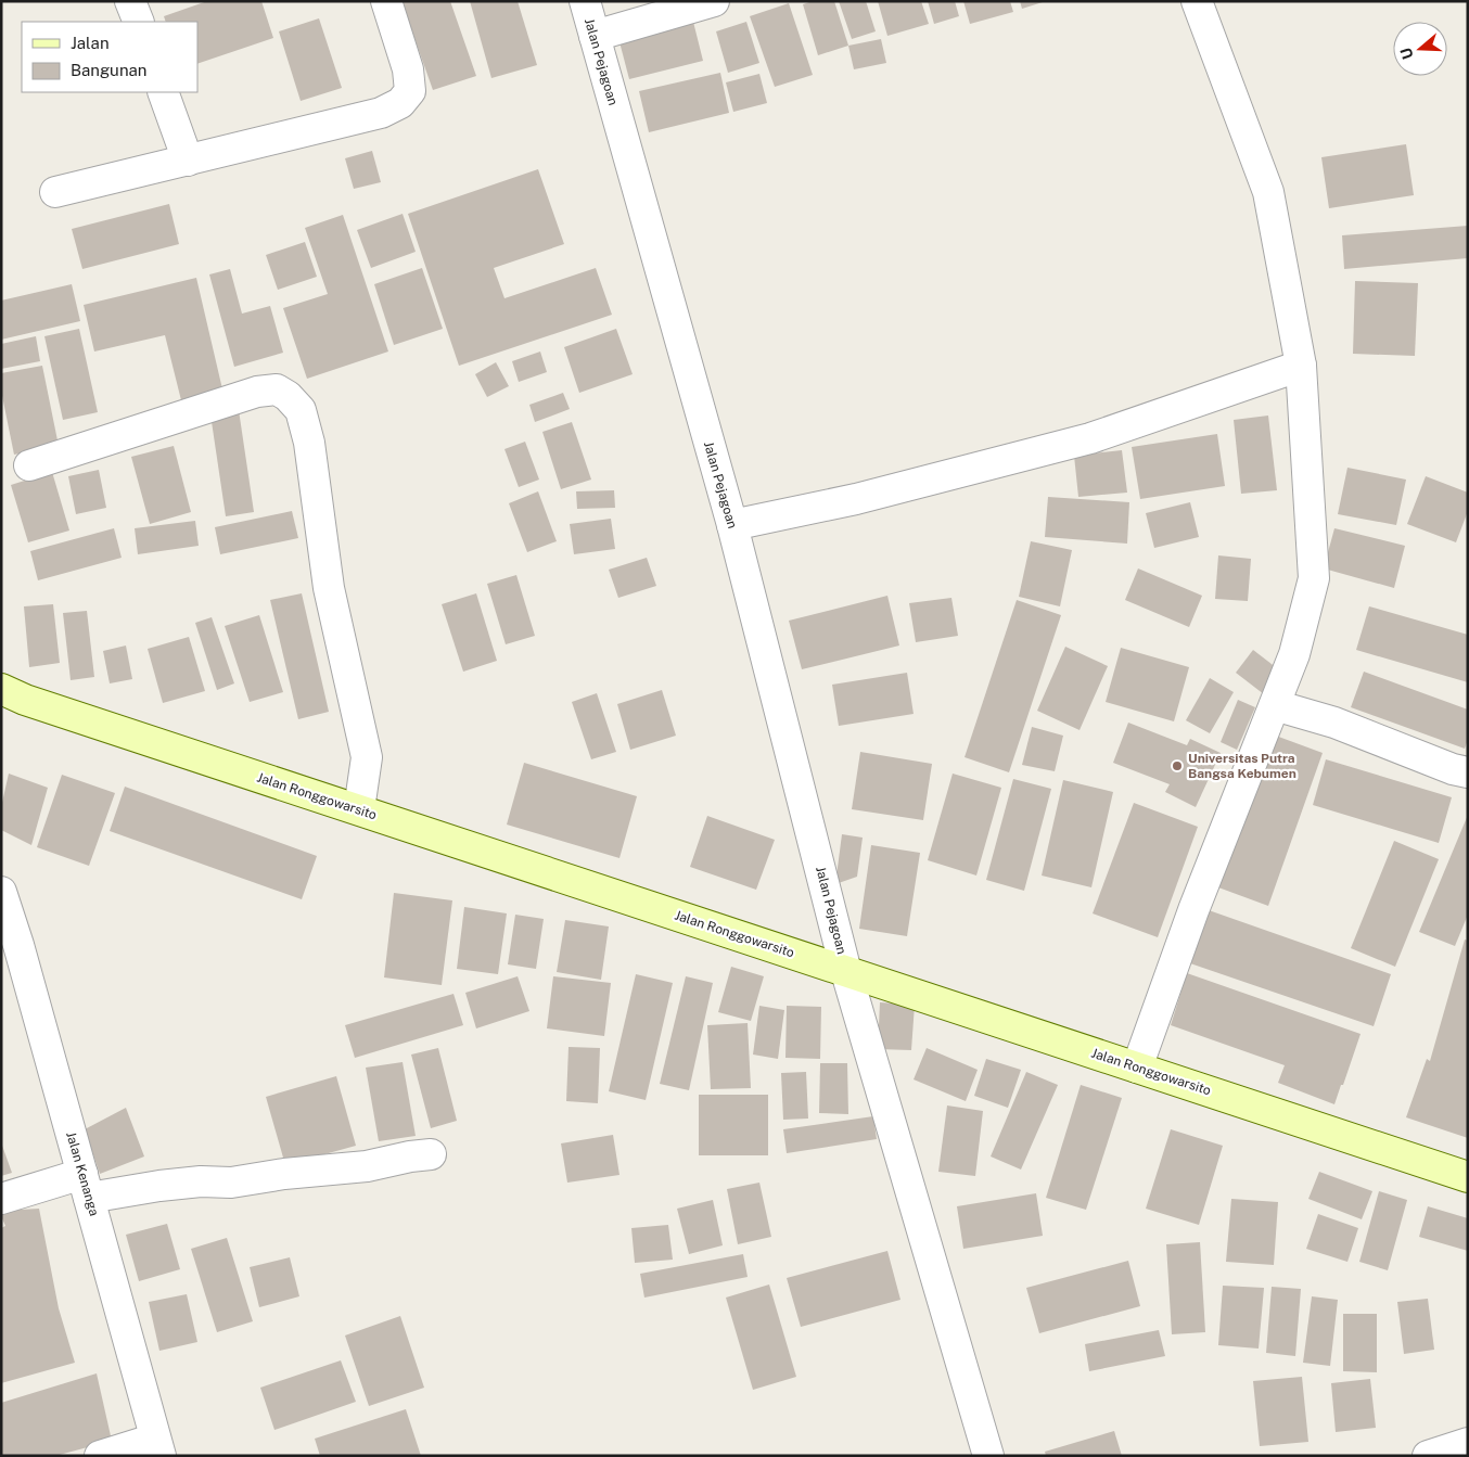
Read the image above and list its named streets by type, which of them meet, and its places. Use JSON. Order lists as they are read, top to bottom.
{
  "streets": {
    "main road": ["Jalan Ronggowarsito"],
    "street": ["Jalan Pejagoan", "Jalan Kenanga"]
  },
  "crossings": [
    ["Jalan Pejagoan", "Jalan Ronggowarsito"]
  ],
  "places": ["Universitas Putra Bangsa Kebumen"],
  "legend": ["Jalan", "Bangunan"],
  "north": "left"
}
